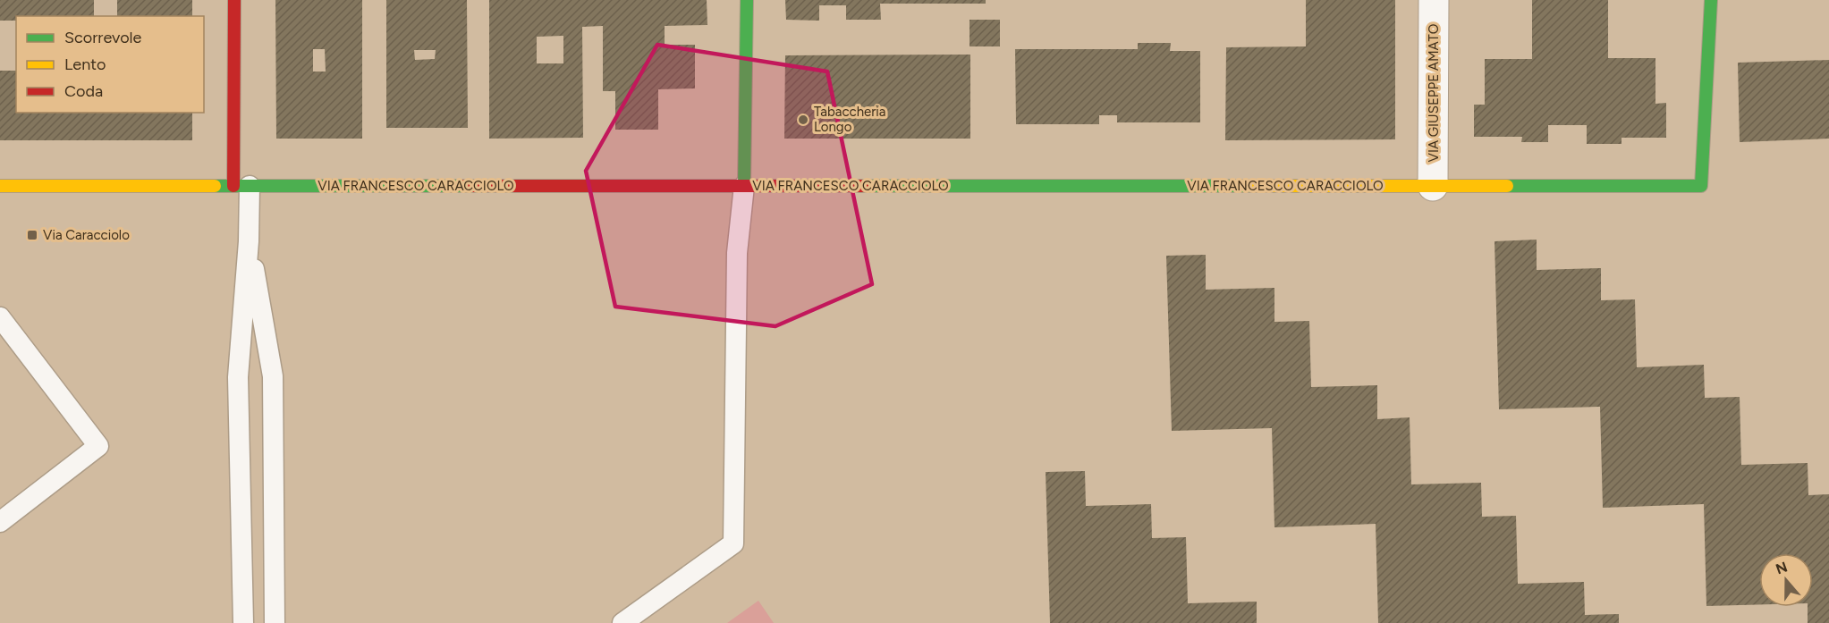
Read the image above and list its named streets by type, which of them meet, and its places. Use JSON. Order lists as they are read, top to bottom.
{
  "streets": {
    "street": ["VIA GIUSEPPE AMATO", "VIA FRANCESCO CARACCIOLO"]
  },
  "crossings": [
    ["VIA GIUSEPPE AMATO", "VIA FRANCESCO CARACCIOLO"]
  ],
  "places": {
    "other": ["Tabaccheria Longo"],
    "transit": ["Via Caracciolo"]
  },
  "legend": ["Scorrevole", "Lento", "Coda"],
  "north": "top"
}
